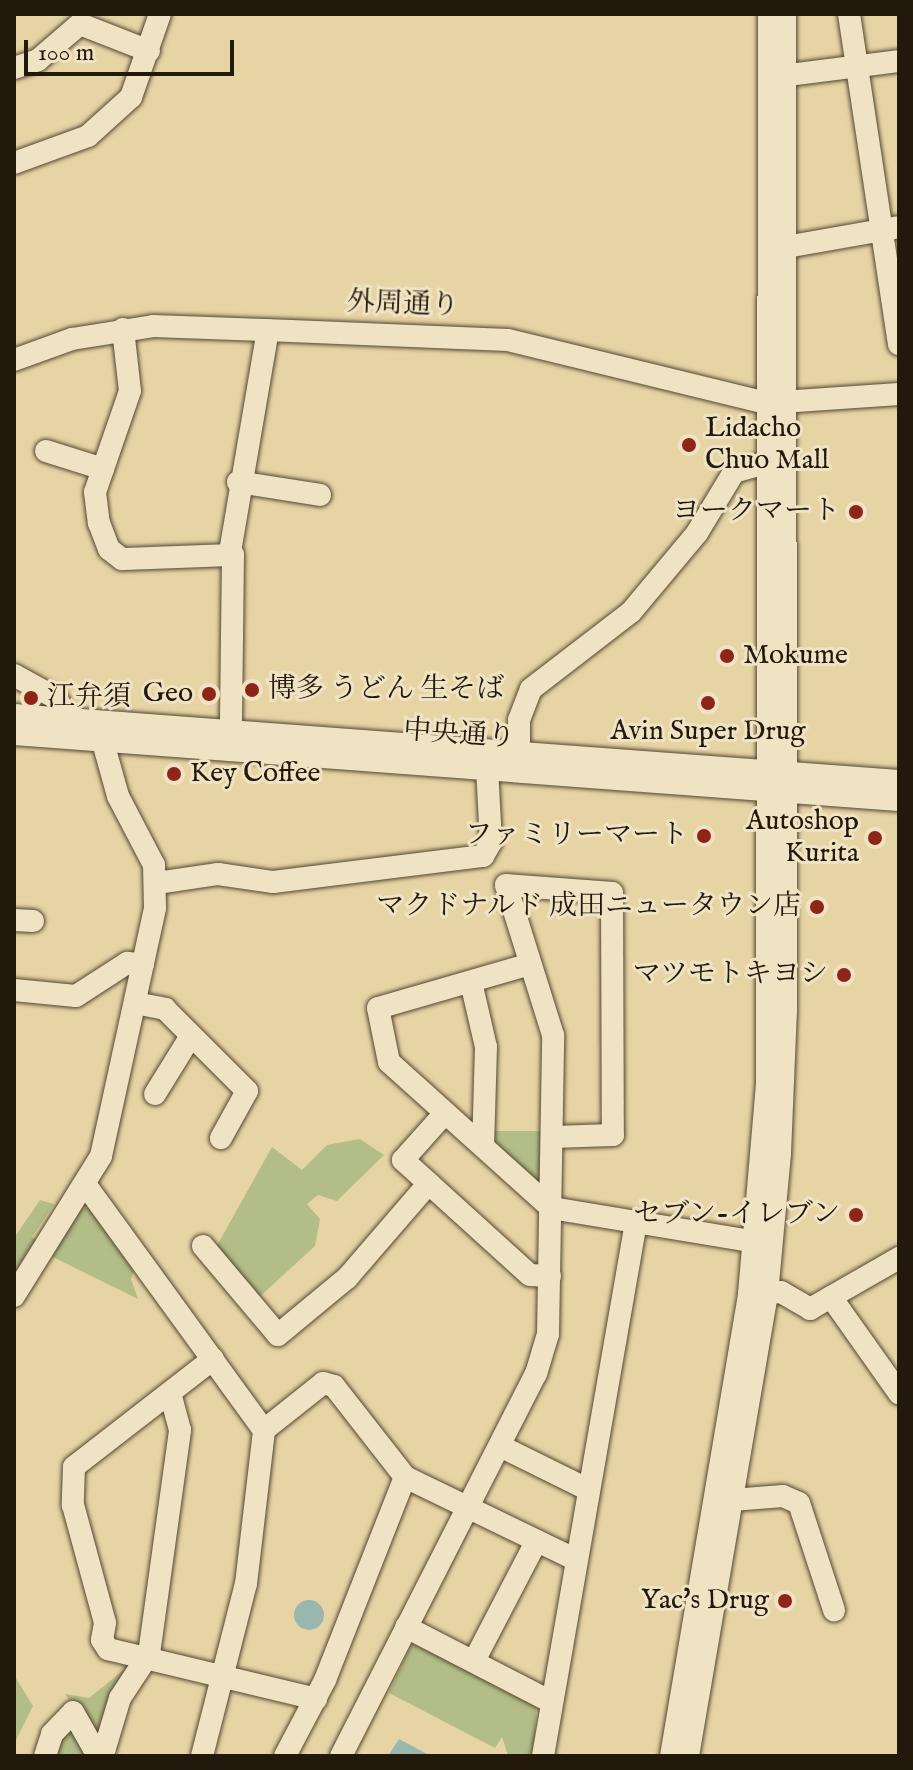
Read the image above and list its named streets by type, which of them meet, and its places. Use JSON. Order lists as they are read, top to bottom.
{
  "streets": {
    "street": ["外周通り", "中央通り"]
  },
  "places": [
    "Lidacho Chuo Mall",
    "ヨークマート",
    "Mokume",
    "博多 うどん 生そば",
    "Geo",
    "江弁須",
    "Avin Super Drug",
    "Key Coffee",
    "ファミリーマート",
    "Autoshop Kurita",
    "マクドナルド 成田ニュータウン店",
    "マツモトキヨシ",
    "セブン-イレブン",
    "Yac's Drug"
  ],
  "scale_bar": "100 m"
}
